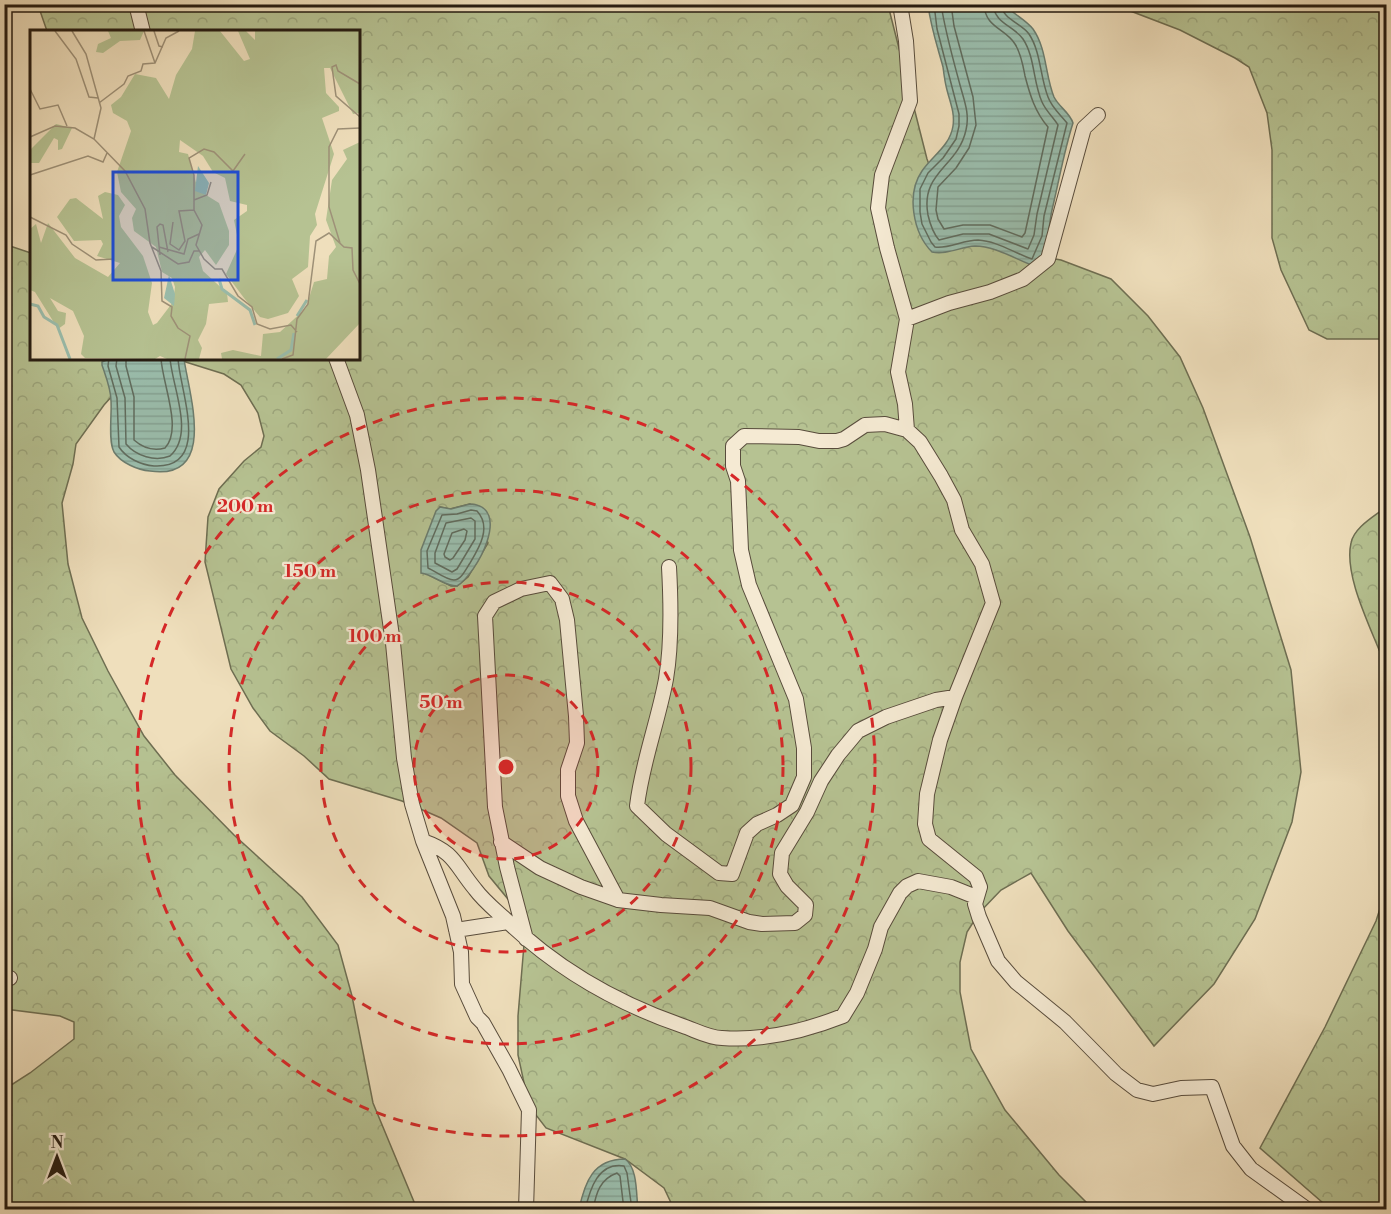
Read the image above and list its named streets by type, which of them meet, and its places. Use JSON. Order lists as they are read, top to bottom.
{
  "north": "top",
  "rings": [
    "200 m",
    "150 m",
    "100 m",
    "50 m"
  ]
}
